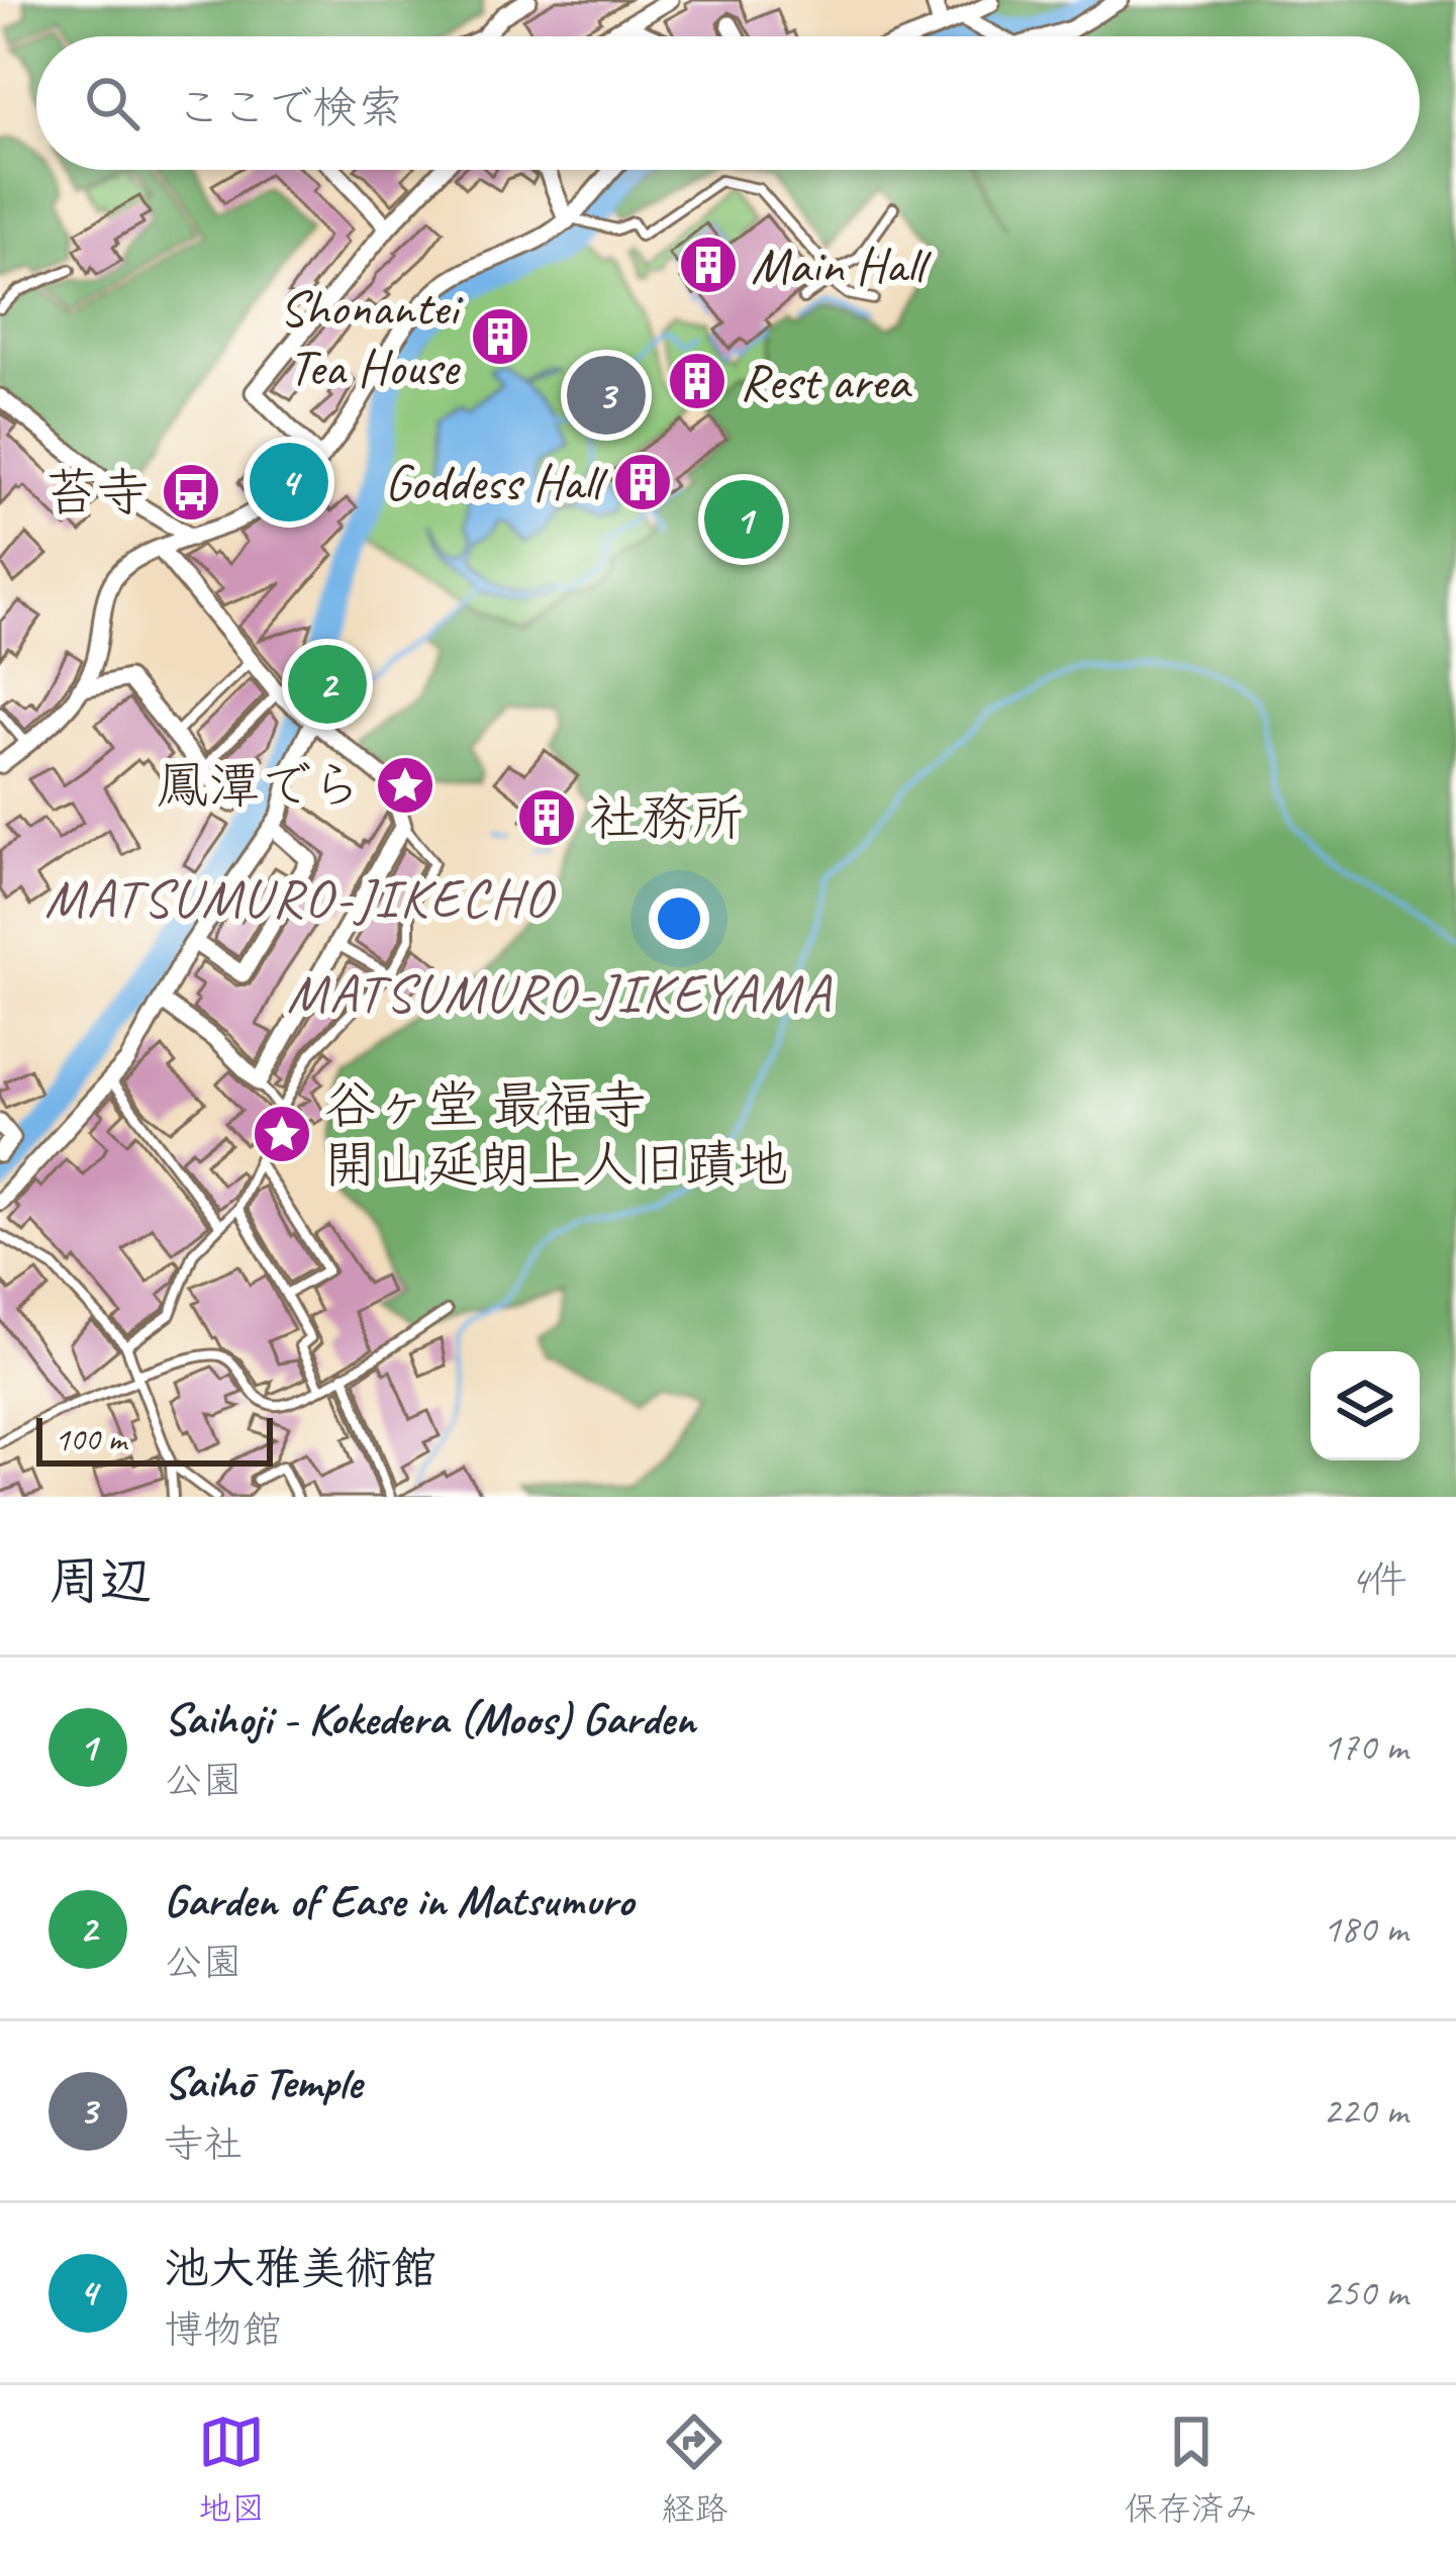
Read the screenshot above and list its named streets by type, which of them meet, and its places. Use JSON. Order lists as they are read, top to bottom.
{
  "districts": ["MATSUMURO-JIKECHO", "MATSUMURO-JIKEYAMA"],
  "places": {
    "building": [
      "Main Hall",
      "Shonantei Tea House",
      "Rest area",
      "Goddess Hall",
      "社務所"
    ],
    "bus stop": ["苔寺"],
    "place": ["鳳潭でら", "谷ヶ堂 最福寺 開山延朗上人旧蹟地"]
  },
  "scale_bar": "100 m",
  "page": {
    "search": "ここで検索",
    "pins": [
      "3",
      "4",
      "1",
      "2"
    ],
    "scale": "100 m",
    "heading": ["周辺", "4件"],
    "list": [
      {
        "mark": "1",
        "name": "Saihoji - Kokedera (Moos) Garden",
        "note": "公園",
        "value": "170 m"
      },
      {
        "mark": "2",
        "name": "Garden of Ease in Matsumuro",
        "note": "公園",
        "value": "180 m"
      },
      {
        "mark": "3",
        "name": "Saihō Temple",
        "note": "寺社",
        "value": "220 m"
      },
      {
        "mark": "4",
        "name": "池大雅美術館",
        "note": "博物館",
        "value": "250 m"
      }
    ],
    "nav": ["地図", "経路", "保存済み"]
  }
}
